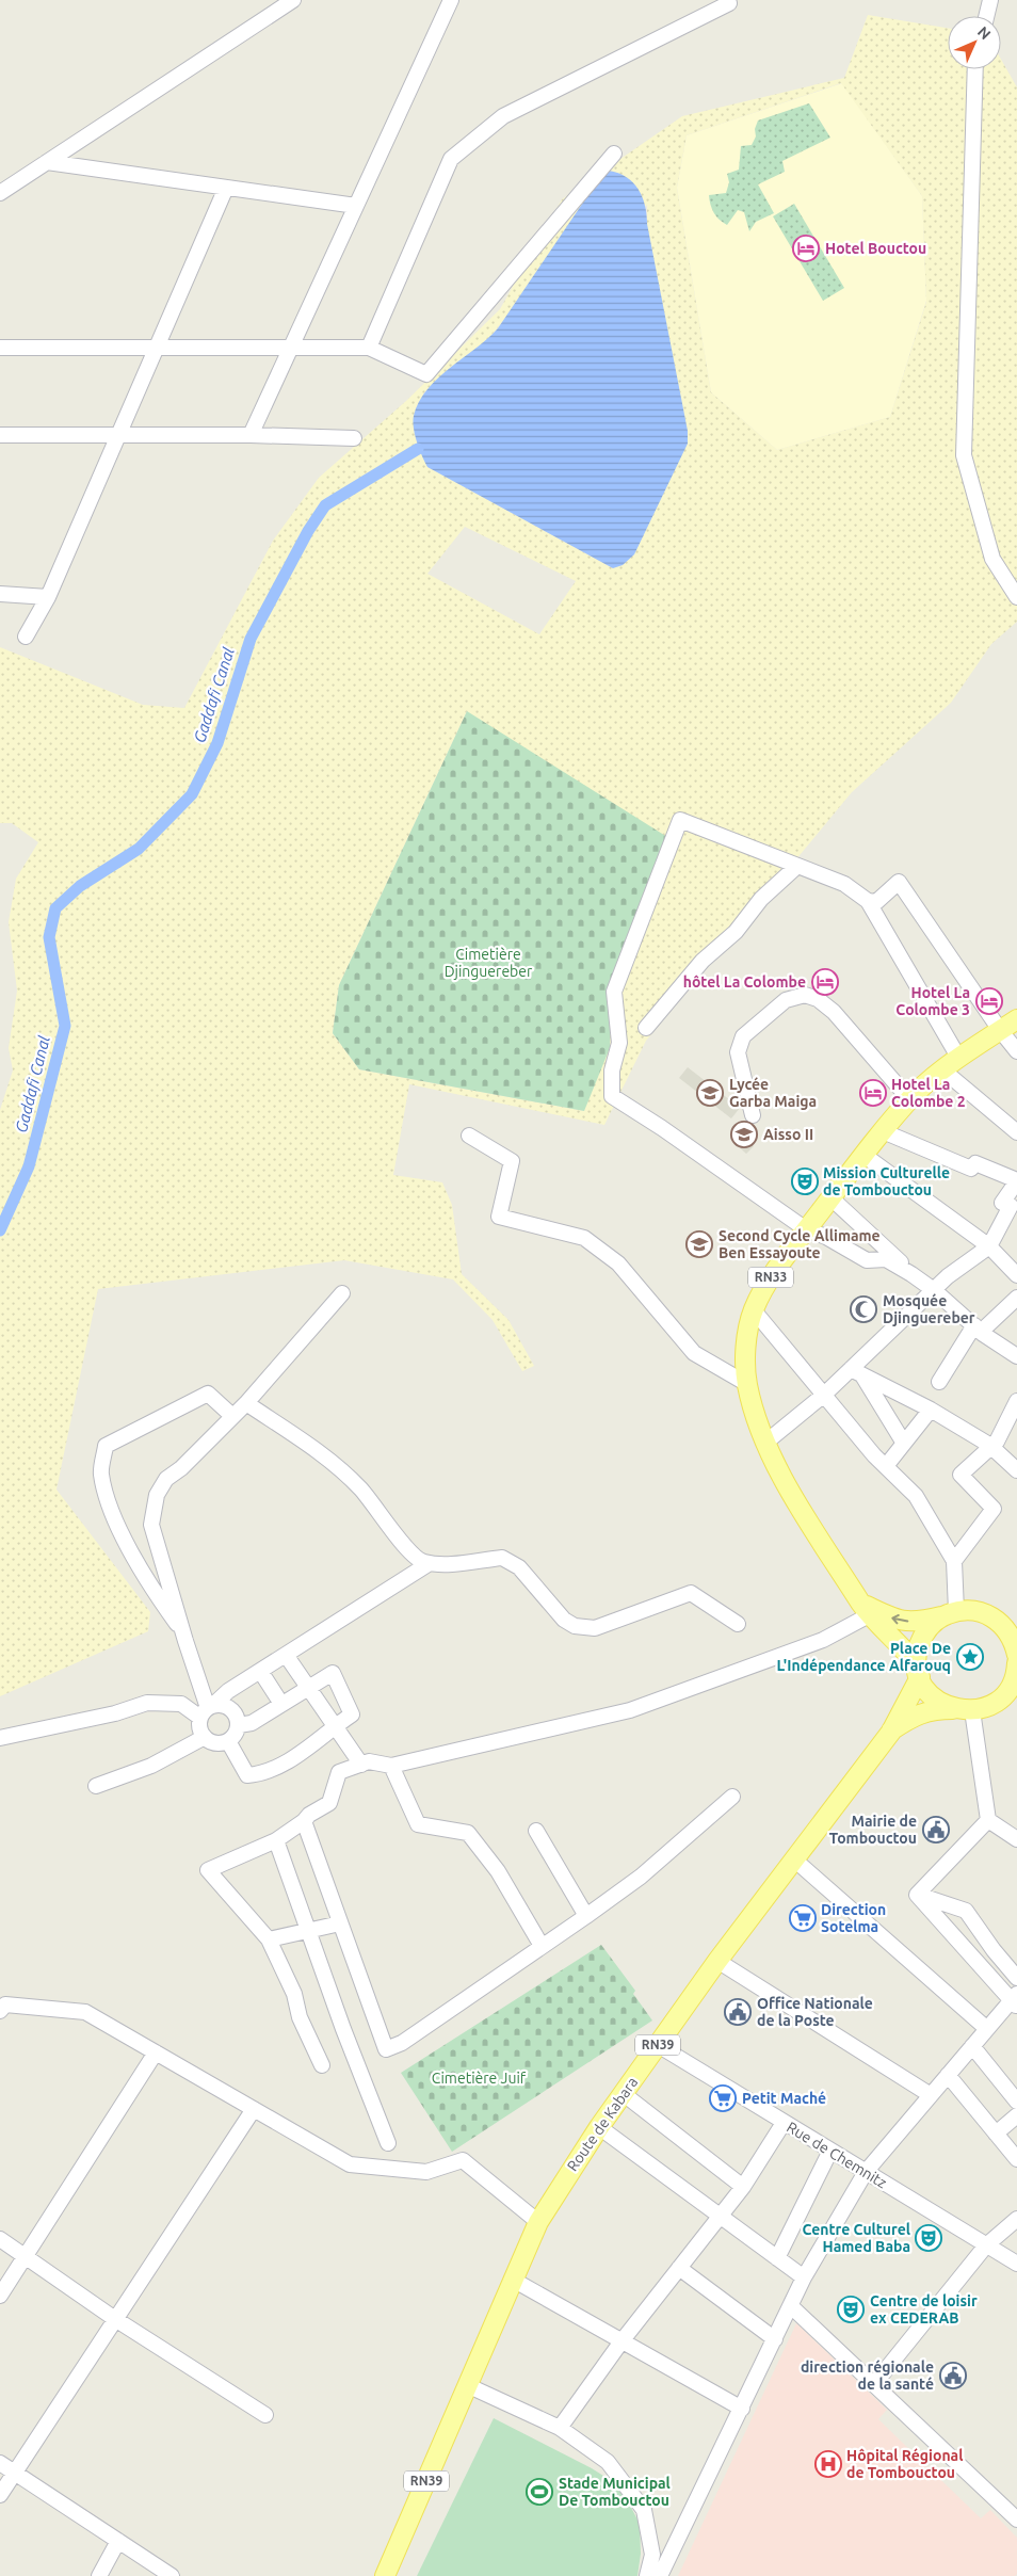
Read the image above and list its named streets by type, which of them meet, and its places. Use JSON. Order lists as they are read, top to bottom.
{
  "streets": {
    "main road": ["RN33", "RN39", "Route de Kabara"],
    "street": ["Rue de Chemnitz"]
  },
  "crossings": [
    ["RN39", "Route de Kabara"],
    ["Route de Kabara", "Rue de Chemnitz"]
  ],
  "water": ["Gaddafi Canal"],
  "parks": ["Cimetière Djinguereber", "Cimetière Juif"],
  "places": {
    "hotel": [
      "Hotel Bouctou",
      "hôtel La Colombe",
      "Hotel La Colombe 3",
      "Hotel La Colombe 2"
    ],
    "school or university": ["Lycée Garba Maiga", "Aisso II", "Second Cycle Allimame Ben Essayoute"],
    "theatre": ["Mission Culturelle de Tombouctou", "Centre Culturel Hamed Baba", "Centre de loisir ex CEDERAB"],
    "mosque": ["Mosquée Djinguereber"],
    "place": ["Place De L'Indépendance Alfarouq"],
    "public building": ["Mairie de Tombouctou", "Office Nationale de la Poste", "direction régionale de la santé"],
    "supermarket": ["Direction Sotelma", "Petit Maché"],
    "hospital": ["Hôpital Régional de Tombouctou"],
    "sports": ["Stade Municipal De Tombouctou"]
  },
  "north": "top right"
}
